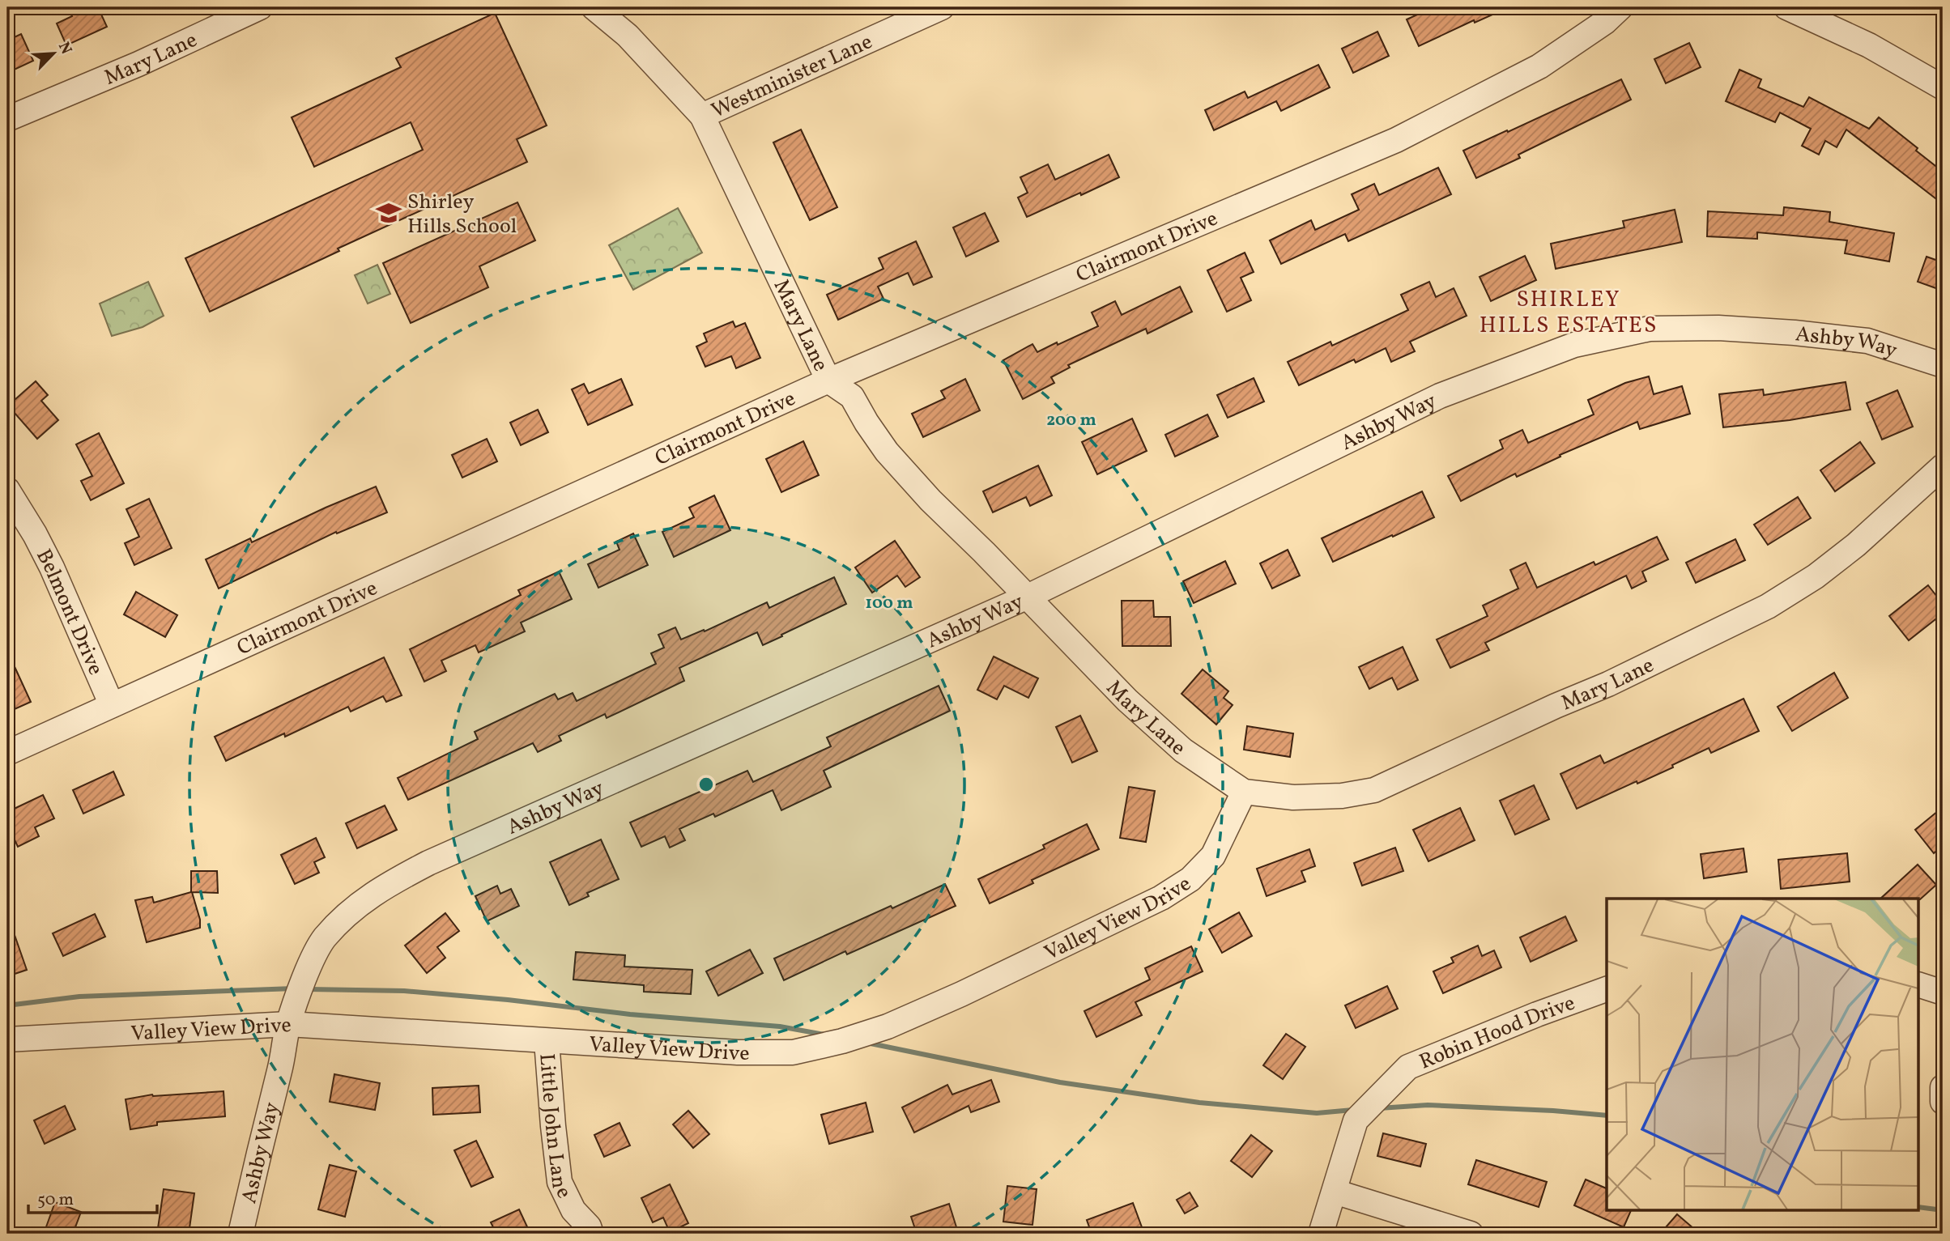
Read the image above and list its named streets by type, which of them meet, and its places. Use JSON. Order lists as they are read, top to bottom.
{
  "streets": {
    "street": [
      "Mary Lane",
      "Westminister Lane",
      "Clairmont Drive",
      "Ashby Way",
      "Belmont Drive",
      "Valley View Drive",
      "Robin Hood Drive",
      "Little John Lane"
    ]
  },
  "crossings": [
    ["Mary Lane", "Westminister Lane"],
    ["Mary Lane", "Clairmont Drive"],
    ["Mary Lane", "Ashby Way"],
    ["Mary Lane", "Valley View Drive"],
    ["Clairmont Drive", "Belmont Drive"],
    ["Ashby Way", "Valley View Drive"],
    ["Valley View Drive", "Little John Lane"]
  ],
  "districts": ["SHIRLEY HILLS ESTATES"],
  "places": {
    "school or university": ["Shirley Hills School"]
  },
  "scale_bar": "50 m",
  "north": "top right",
  "rings": ["200 m", "100 m"]
}
